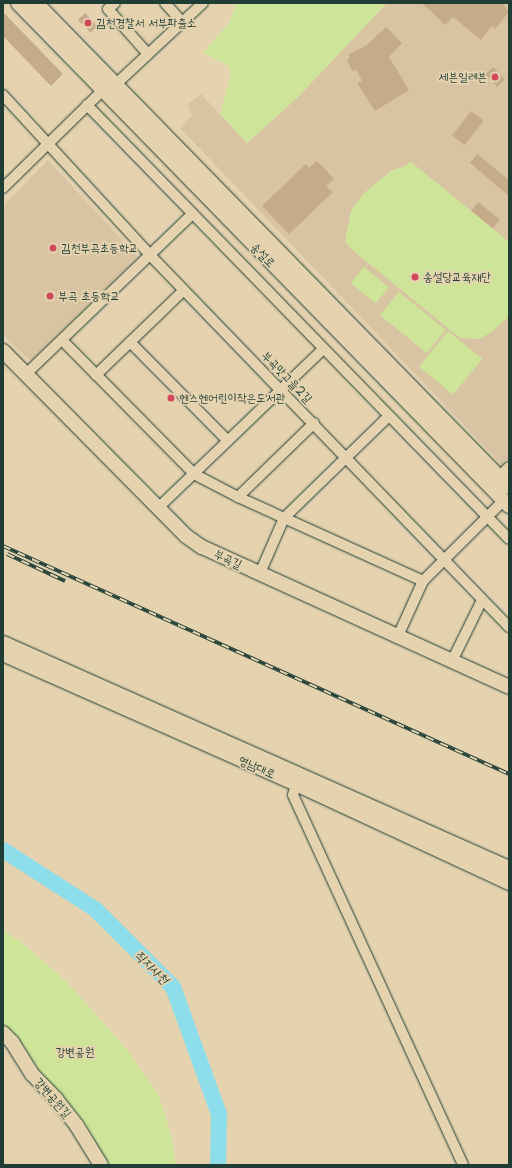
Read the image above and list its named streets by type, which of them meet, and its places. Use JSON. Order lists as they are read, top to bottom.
{
  "streets": {
    "street": [
      "송설로",
      "부곡맛고을2길",
      "부곡길",
      "영남대로",
      "강변공원길"
    ]
  },
  "water": ["직지사천"],
  "parks": ["강변공원"],
  "places": [
    "김천경찰서 서부파출소",
    "세븐일레븐",
    "김천부곡초등학교",
    "송설당교육재단",
    "부곡 초등학교",
    "헨스헨어린이작은도서관"
  ]
}
